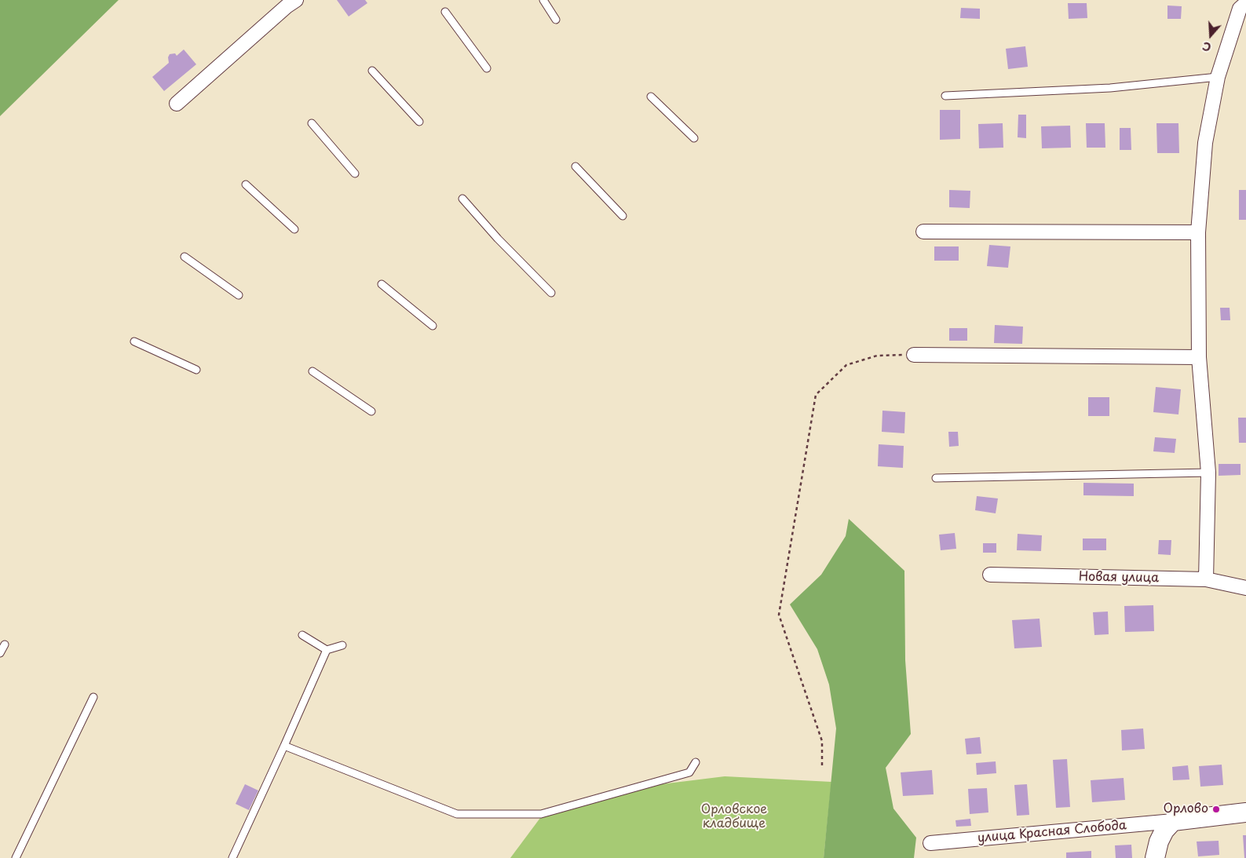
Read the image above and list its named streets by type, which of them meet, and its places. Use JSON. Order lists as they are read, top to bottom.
{
  "streets": {
    "street": ["Новая улица", "улица Красная Слобода"]
  },
  "parks": ["Орловское кладбище"],
  "places": ["Орлово"],
  "north": "bottom"
}
